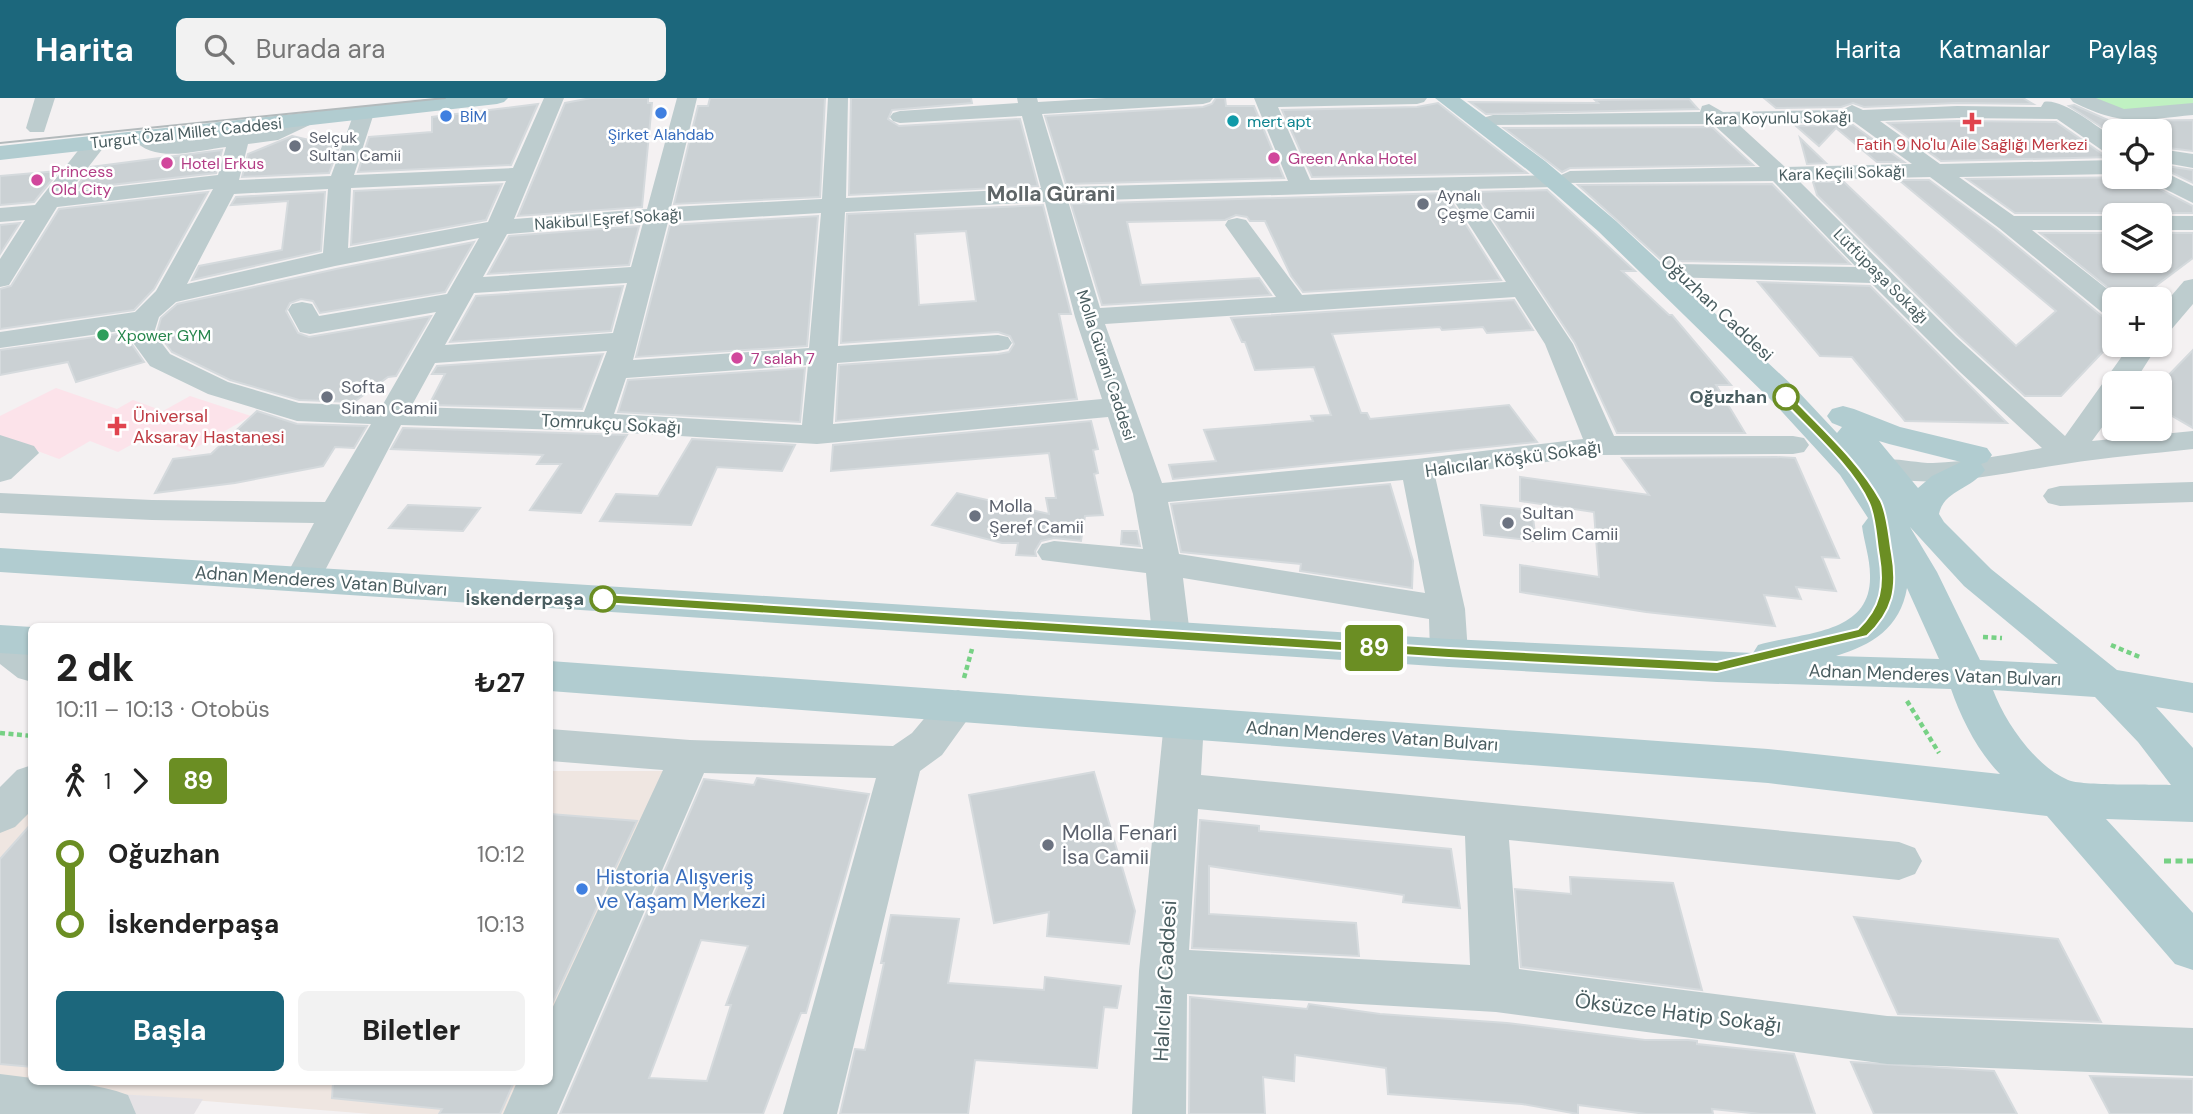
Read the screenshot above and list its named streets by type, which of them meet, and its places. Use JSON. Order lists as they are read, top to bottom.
{
  "streets": {
    "main road": ["Turgut Özal Millet Caddesi", "Oğuzhan Caddesi", "Adnan Menderes Vatan Bulvarı"],
    "street": [
      "Kara Koyunlu Sokağı",
      "Kara Keçili Sokağı",
      "Nakibul Eşref Sokağı",
      "Lütfüpaşa Sokağı",
      "Molla Gürani Caddesi",
      "Tomrukçu Sokağı",
      "Halıcılar Köşkü Sokağı",
      "Halıcılar Caddesi",
      "Öksüzce Hatip Sokağı"
    ]
  },
  "crossings": [
    ["Kara Koyunlu Sokağı", "Lütfüpaşa Sokağı"],
    ["Kara Koyunlu Sokağı", "Oğuzhan Caddesi"],
    ["Kara Keçili Sokağı", "Nakibul Eşref Sokağı"],
    ["Kara Keçili Sokağı", "Lütfüpaşa Sokağı"],
    ["Kara Keçili Sokağı", "Oğuzhan Caddesi"],
    ["Nakibul Eşref Sokağı", "Molla Gürani Caddesi"],
    ["Oğuzhan Caddesi", "Adnan Menderes Vatan Bulvarı"],
    ["Molla Gürani Caddesi", "Tomrukçu Sokağı"],
    ["Molla Gürani Caddesi", "Adnan Menderes Vatan Bulvarı"],
    ["Halıcılar Köşkü Sokağı", "Adnan Menderes Vatan Bulvarı"],
    ["Adnan Menderes Vatan Bulvarı", "Halıcılar Caddesi"],
    ["Halıcılar Caddesi", "Öksüzce Hatip Sokağı"]
  ],
  "districts": ["Molla Gürani"],
  "places": {
    "other": [
      "Şirket Alahdab",
      "BİM",
      "mert apt",
      "Selçuk Sultan Camii",
      "Green Anka Hotel",
      "Hotel Erkus",
      "Princess Old City",
      "Aynalı Çeşme Camii",
      "Xpower GYM",
      "7 salah 7",
      "Softa Sinan Camii",
      "Oğuzhan",
      "Molla Şeref Camii",
      "Sultan Selim Camii",
      "İskenderpaşa",
      "Molla Fenari İsa Camii",
      "Historia Alışveriş ve Yaşam Merkezi"
    ],
    "health": ["Fatih 9 No'lu Aile Sağlığı Merkezi", "Üniversal Aksaray Hastanesi"]
  },
  "lines": ["bus line 89"],
  "page": {
    "header": "Harita",
    "search": "Burada ara",
    "nav": ["Harita", "Katmanlar", "Paylaş"],
    "on_map": "89",
    "map_buttons": ["+", "−"],
    "heading": ["2 dk", "10:11 – 10:13 · Otobüs", "₺27"],
    "legs": ["1", "89"],
    "list": [
      {
        "name": "Oğuzhan",
        "value": "10:12"
      },
      {
        "name": "İskenderpaşa",
        "value": "10:13"
      }
    ],
    "buttons": ["Başla", "Biletler"]
  }
}
